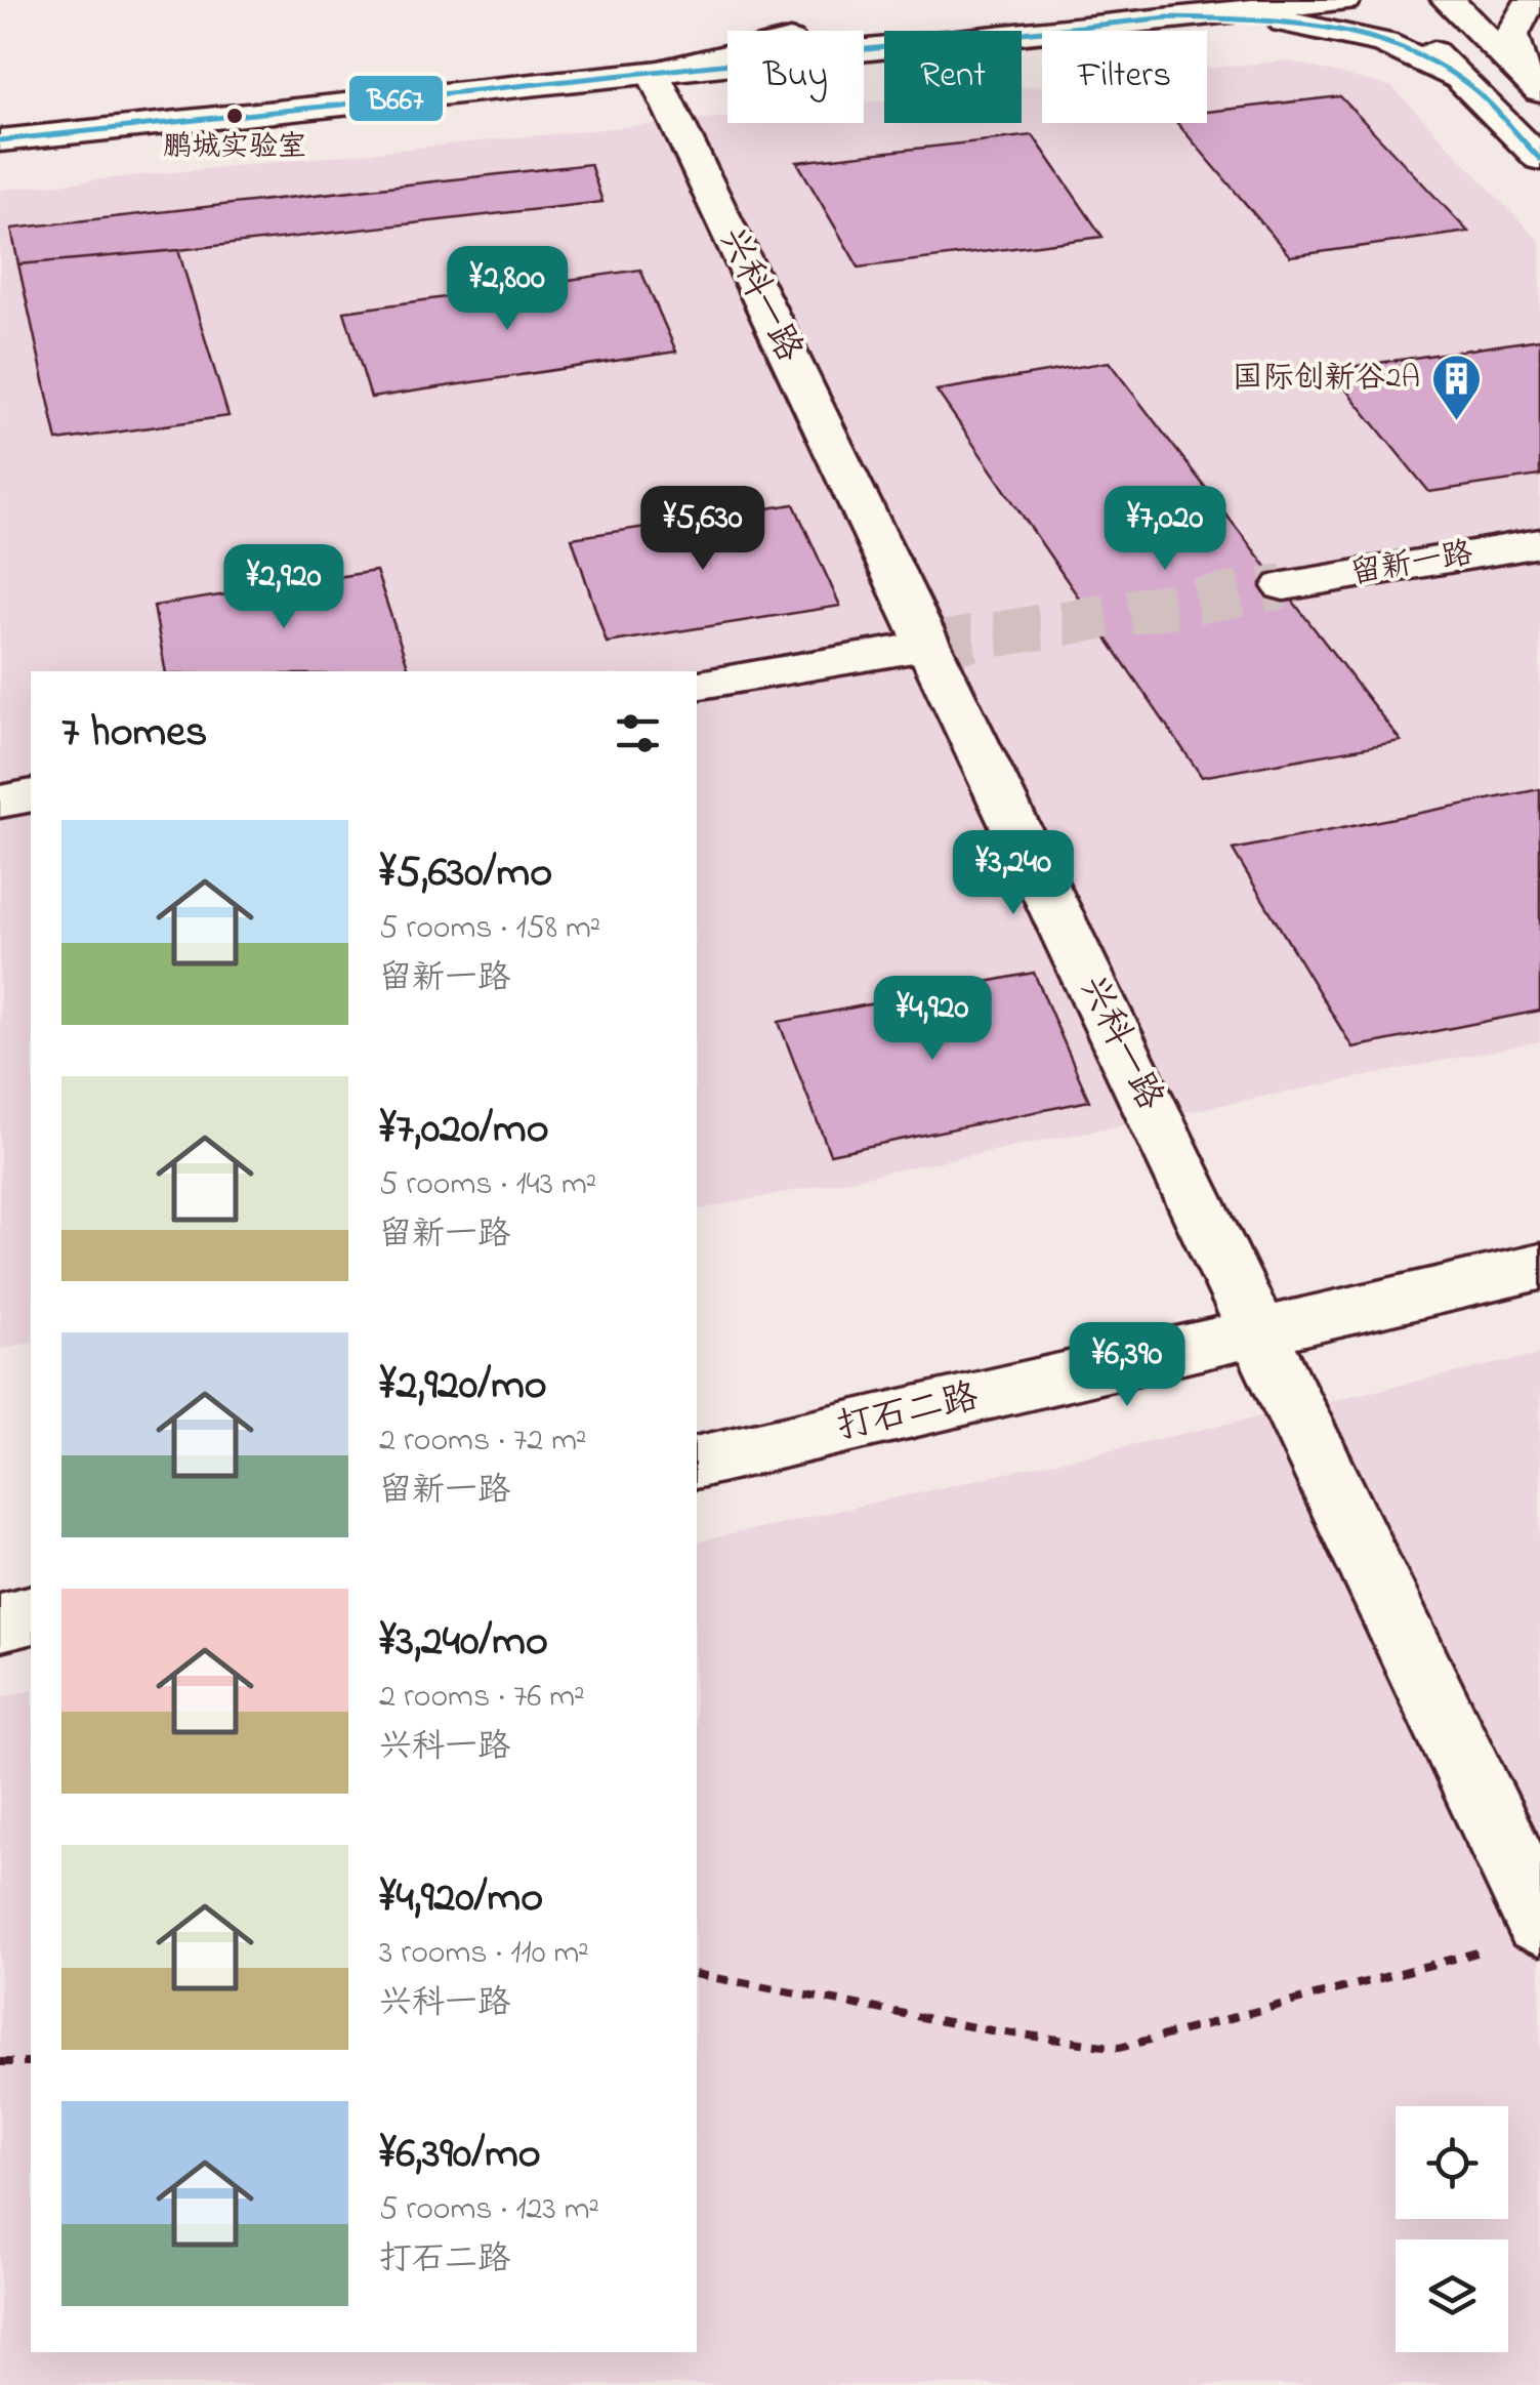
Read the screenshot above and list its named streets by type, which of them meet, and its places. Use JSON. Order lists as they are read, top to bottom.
{
  "streets": {
    "main road": ["兴科一路", "留新一路", "打石二路"]
  },
  "crossings": [
    ["兴科一路", "打石二路"]
  ],
  "places": {
    "other": ["鹏城实验室"],
    "building": ["国际创新谷2A"]
  },
  "lines": ["transit line B667"],
  "page": {
    "chip": ["Buy", "Rent", "Filters"],
    "price": [
      "¥2,800",
      "¥5,630",
      "¥7,020",
      "¥2,920",
      "¥3,240",
      "¥4,920",
      "¥6,390"
    ],
    "heading": "7 homes",
    "list": [
      {
        "name": "¥5,630/mo",
        "note": "5 rooms · 158 m² · 留新一路"
      },
      {
        "name": "¥7,020/mo",
        "note": "5 rooms · 143 m² · 留新一路"
      },
      {
        "name": "¥2,920/mo",
        "note": "2 rooms · 72 m² · 留新一路"
      },
      {
        "name": "¥3,240/mo",
        "note": "2 rooms · 76 m² · 兴科一路"
      },
      {
        "name": "¥4,920/mo",
        "note": "3 rooms · 110 m² · 兴科一路"
      },
      {
        "name": "¥6,390/mo",
        "note": "5 rooms · 123 m² · 打石二路"
      }
    ]
  }
}
